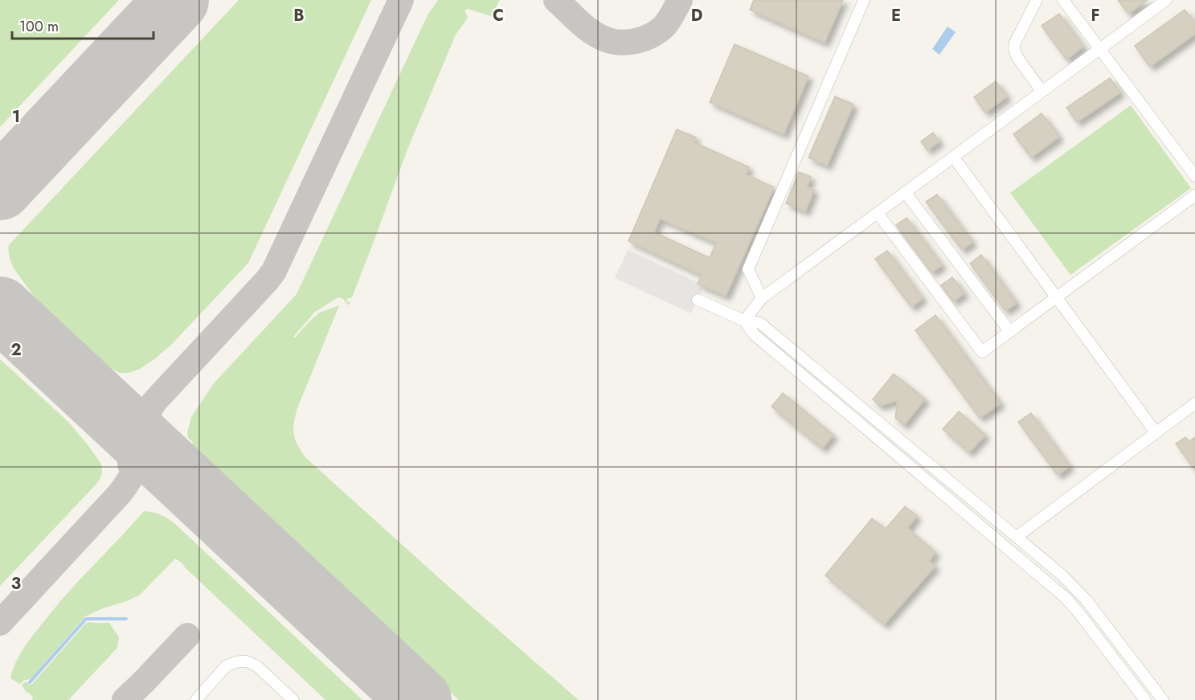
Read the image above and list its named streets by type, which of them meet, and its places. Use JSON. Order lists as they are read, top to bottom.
{
  "scale_bar": "100 m",
  "grid": {
    "columns": [
      "B",
      "C",
      "D",
      "E",
      "F"
    ],
    "rows": ["1", "2", "3"]
  }
}
